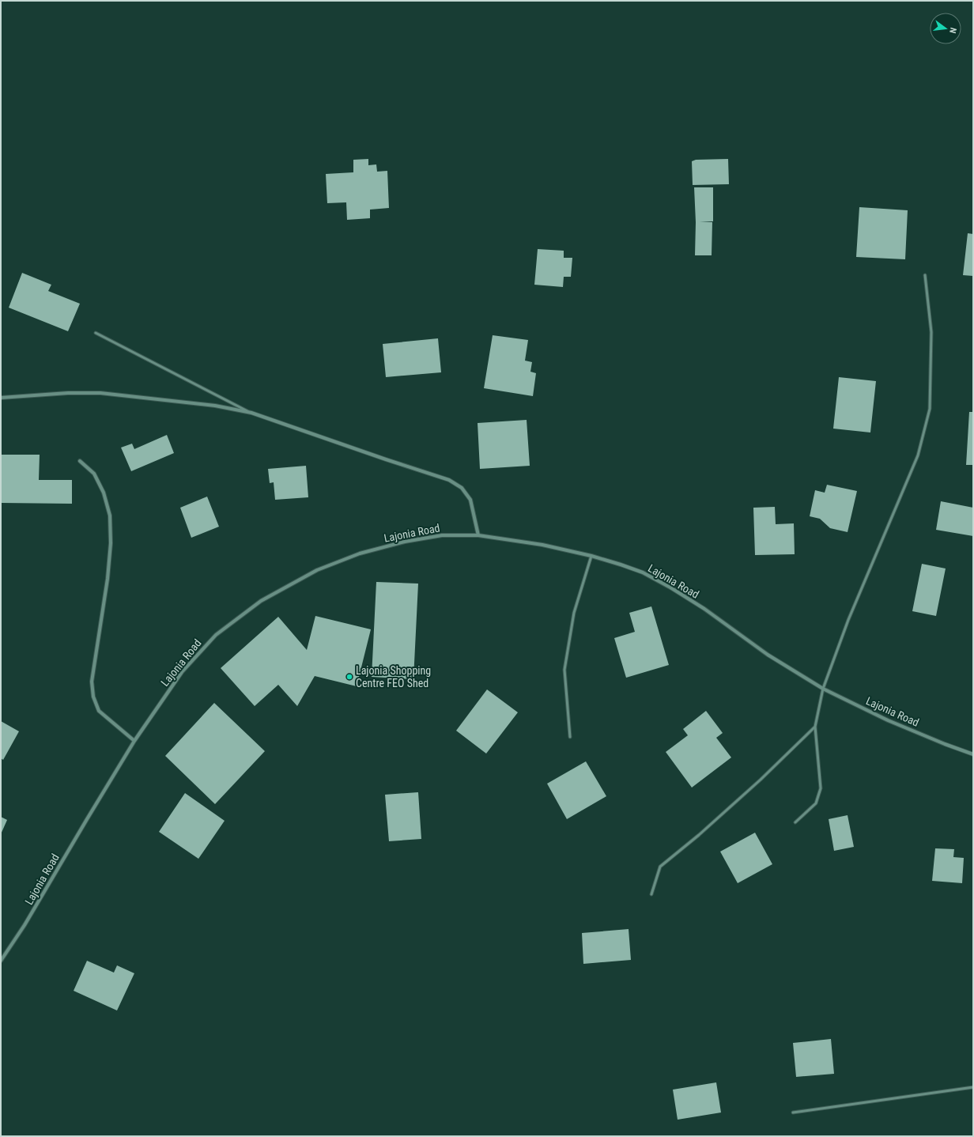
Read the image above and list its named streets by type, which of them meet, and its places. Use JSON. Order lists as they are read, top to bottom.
{
  "streets": {
    "street": ["Lajonia Road"]
  },
  "places": ["Lajonia Shopping Centre FEO Shed"],
  "north": "right"
}
